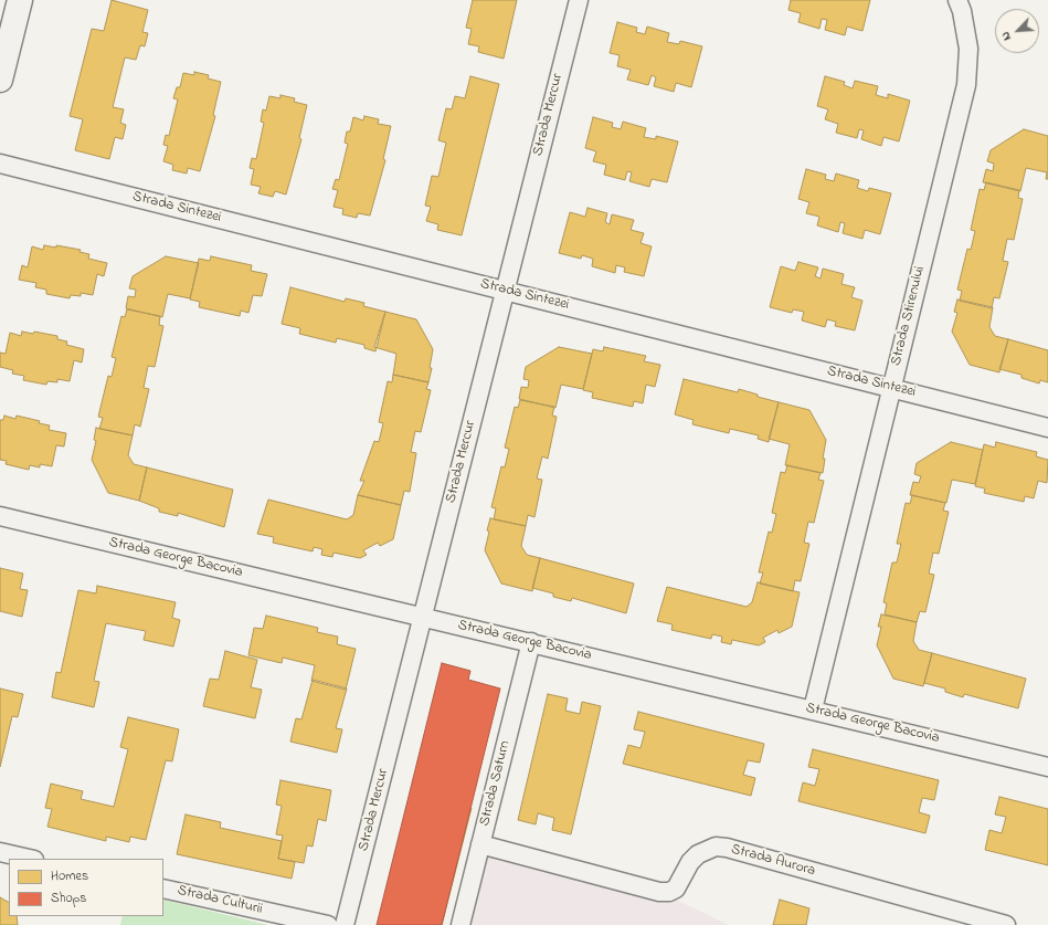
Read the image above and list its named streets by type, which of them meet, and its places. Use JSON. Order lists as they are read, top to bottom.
{
  "streets": {
    "street": [
      "Strada Mercur",
      "Strada Sintezei",
      "Strada Stirenului",
      "Strada George Bacovia",
      "Strada Saturn",
      "Strada Aurora",
      "Strada Culturii"
    ]
  },
  "crossings": [
    ["Strada Mercur", "Strada Sintezei"],
    ["Strada Mercur", "Strada George Bacovia"],
    ["Strada Sintezei", "Strada Stirenului"],
    ["Strada Stirenului", "Strada George Bacovia"],
    ["Strada George Bacovia", "Strada Saturn"],
    ["Strada Saturn", "Strada Aurora"]
  ],
  "legend": ["Homes", "Shops"],
  "north": "bottom left"
}
